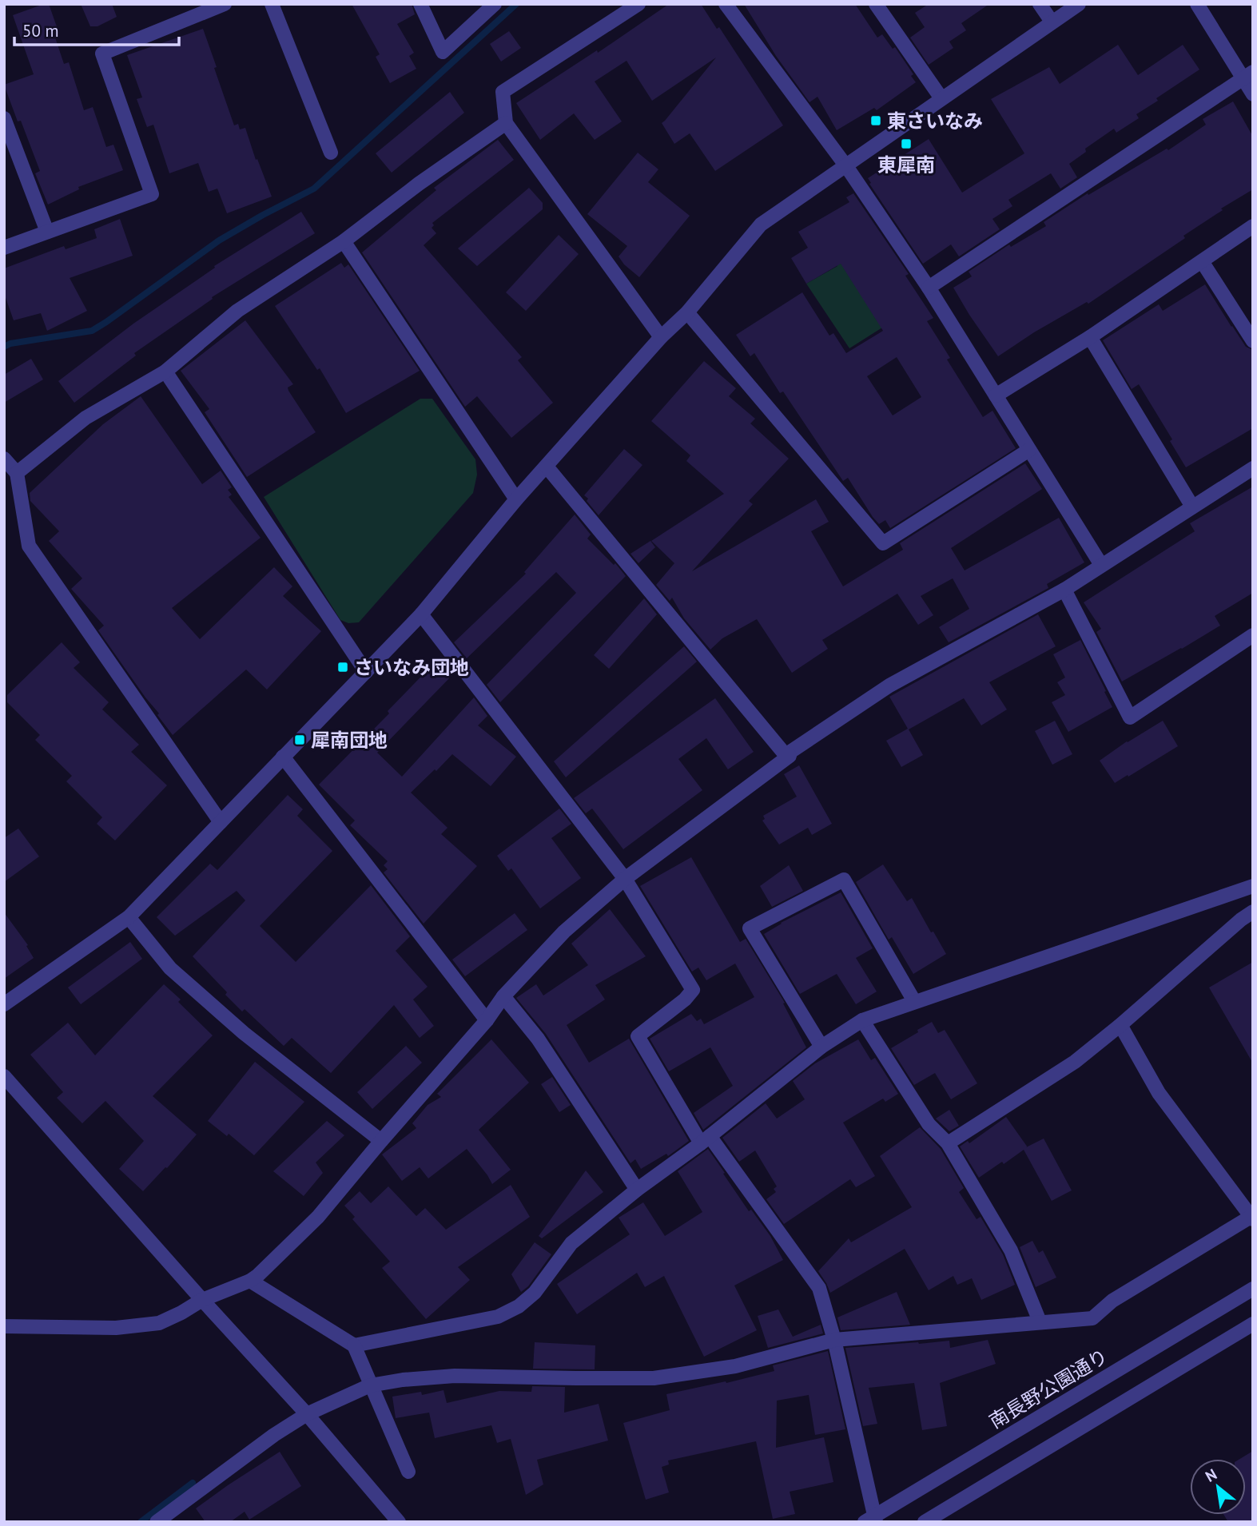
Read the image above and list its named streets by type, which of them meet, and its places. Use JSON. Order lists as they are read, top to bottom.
{
  "streets": {
    "street": ["南長野公園通り"]
  },
  "places": {
    "transit": [
      "東さいなみ",
      "東犀南",
      "さいなみ団地",
      "犀南団地"
    ]
  },
  "scale_bar": "50 m",
  "north": "top left"
}
